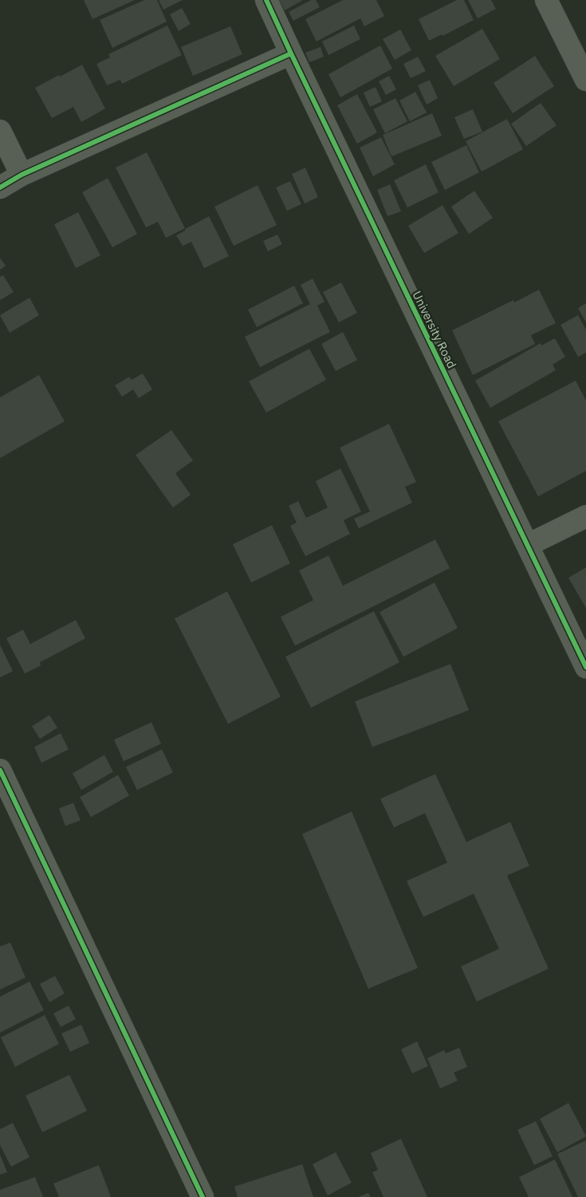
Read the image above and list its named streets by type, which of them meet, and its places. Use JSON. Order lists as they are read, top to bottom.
{
  "streets": {
    "street": ["University Road"]
  }
}
